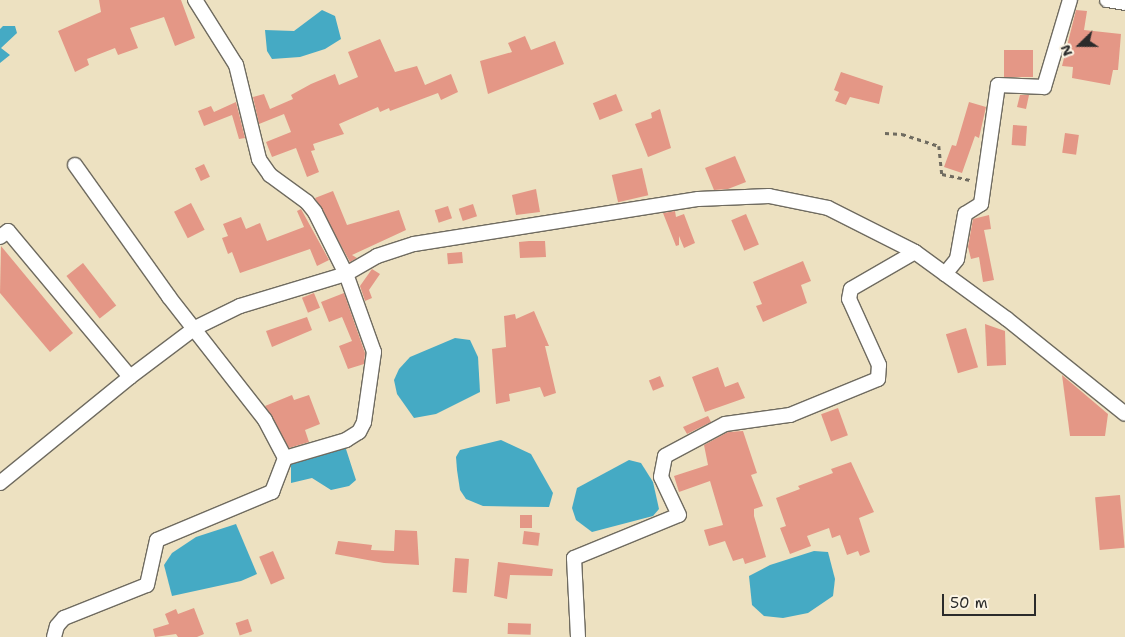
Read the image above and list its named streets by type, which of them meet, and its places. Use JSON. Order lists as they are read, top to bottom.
{
  "scale_bar": "50 m",
  "north": "left"
}
